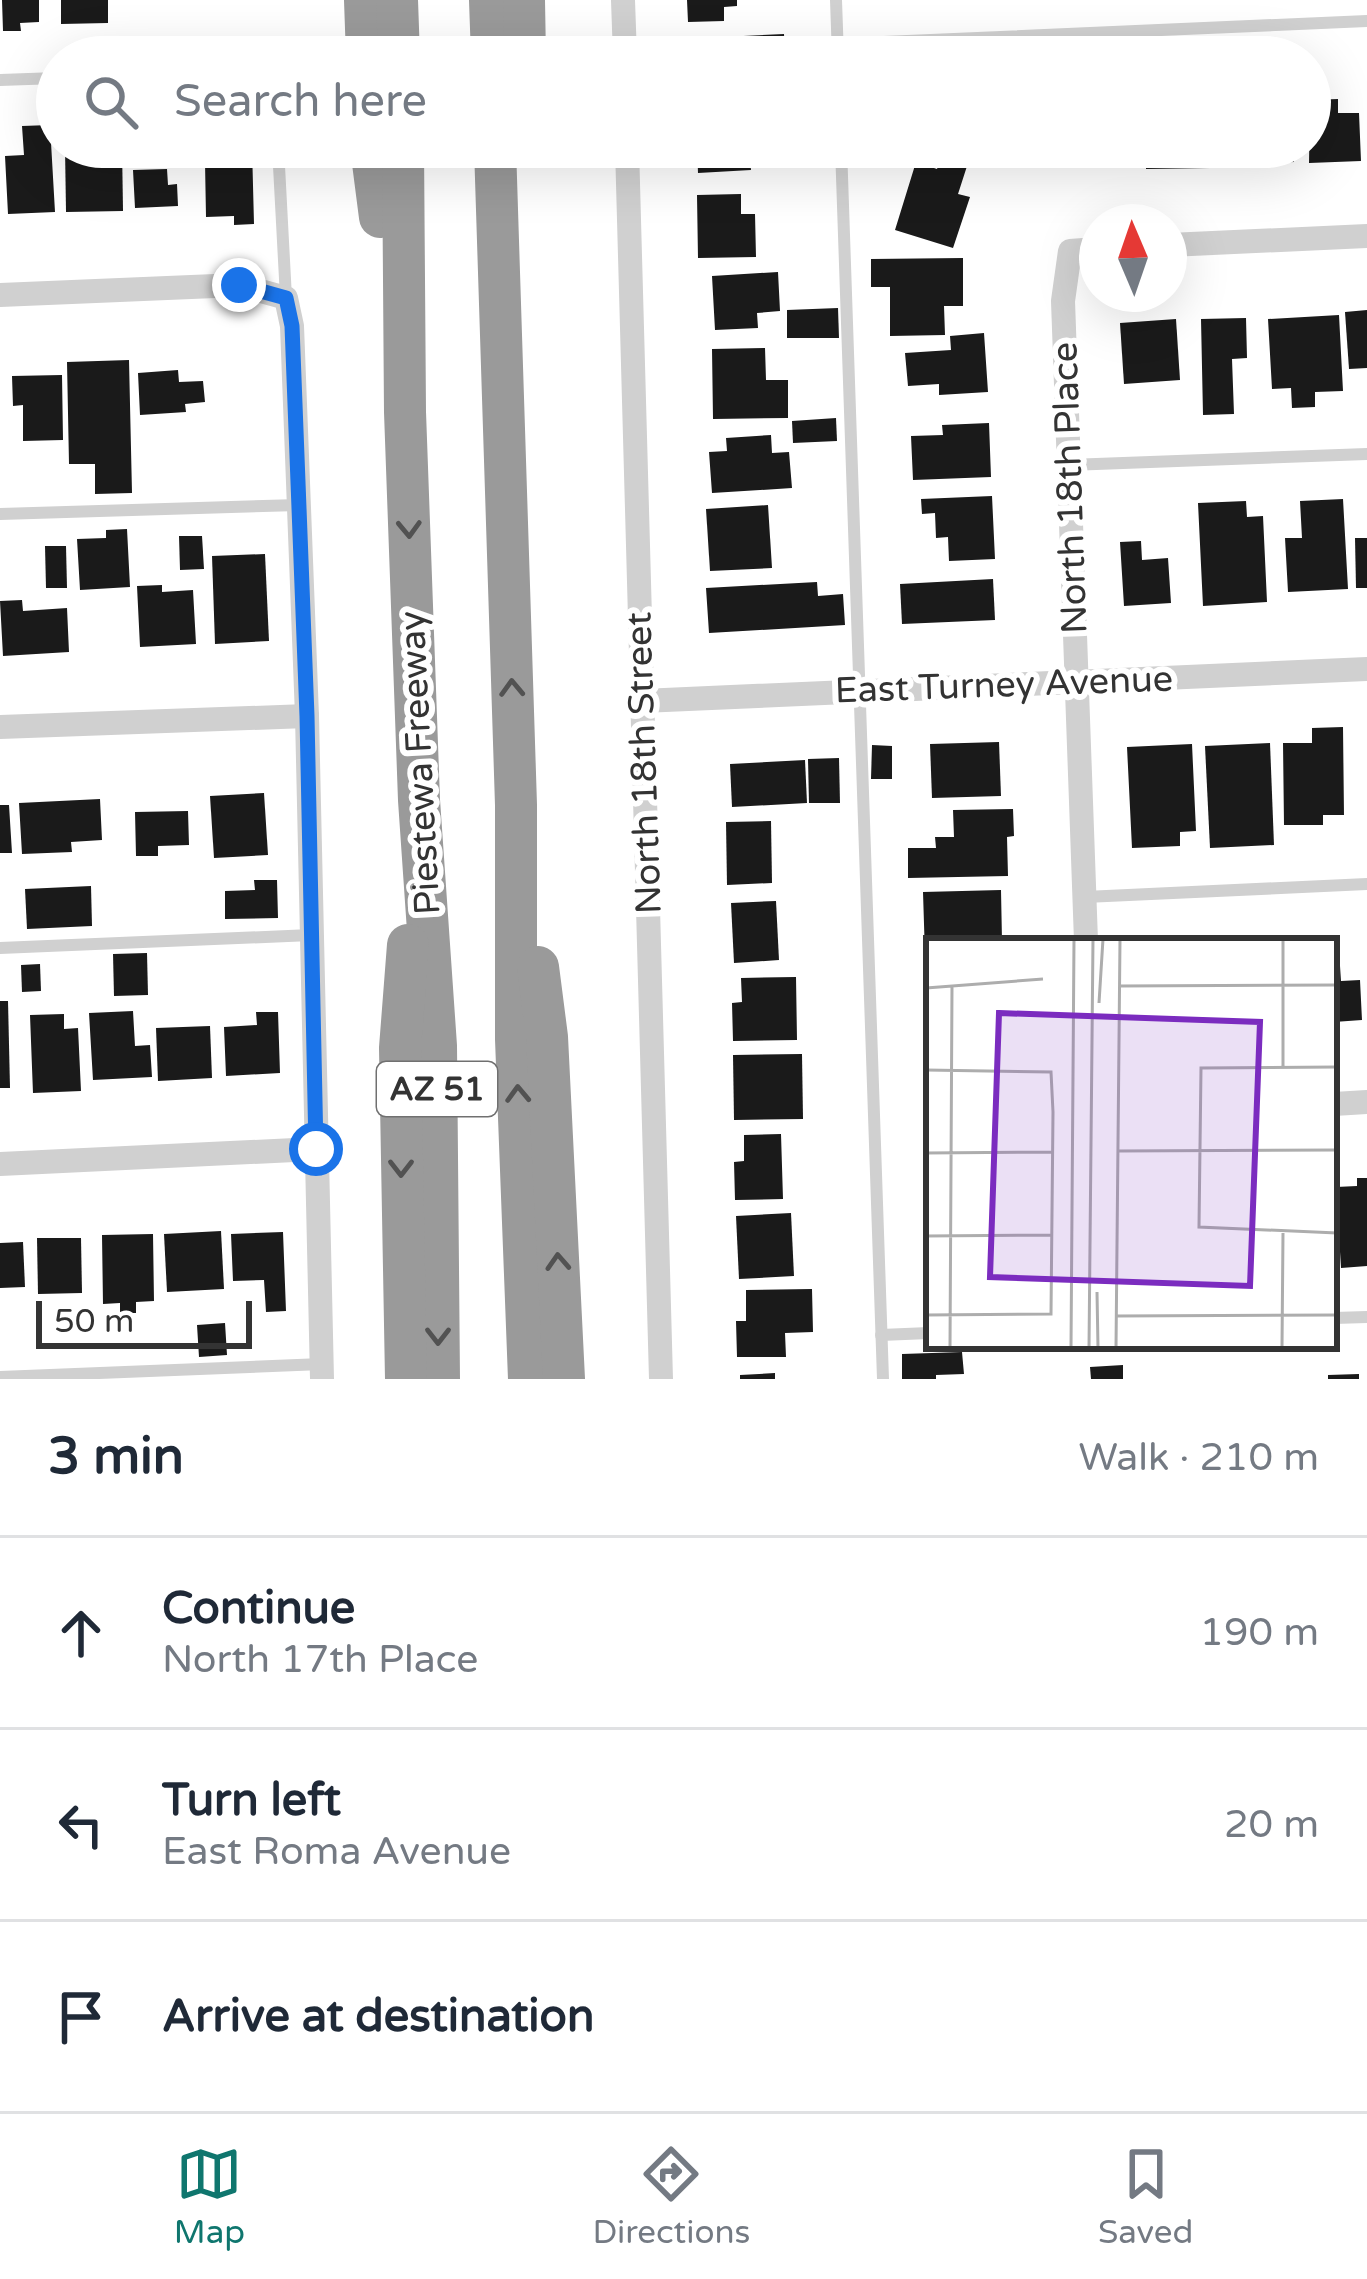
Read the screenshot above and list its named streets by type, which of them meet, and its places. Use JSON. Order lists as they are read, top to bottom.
{
  "streets": {
    "highway": ["Piestewa Freeway", "AZ 51"],
    "street": ["North 18th Place", "East Turney Avenue", "North 18th Street"]
  },
  "crossings": [
    ["North 18th Place", "East Turney Avenue"],
    ["East Turney Avenue", "North 18th Street"]
  ],
  "scale_bar": "50 m",
  "north": "top",
  "page": {
    "search": "Search here",
    "scale": "50 m",
    "heading": ["3 min", "Walk · 210 m"],
    "list": [
      ["Continue", "North 17th Place", "190 m"],
      ["Turn left", "East Roma Avenue", "20 m"],
      "Arrive at destination"
    ],
    "nav": ["Map", "Directions", "Saved"]
  }
}
